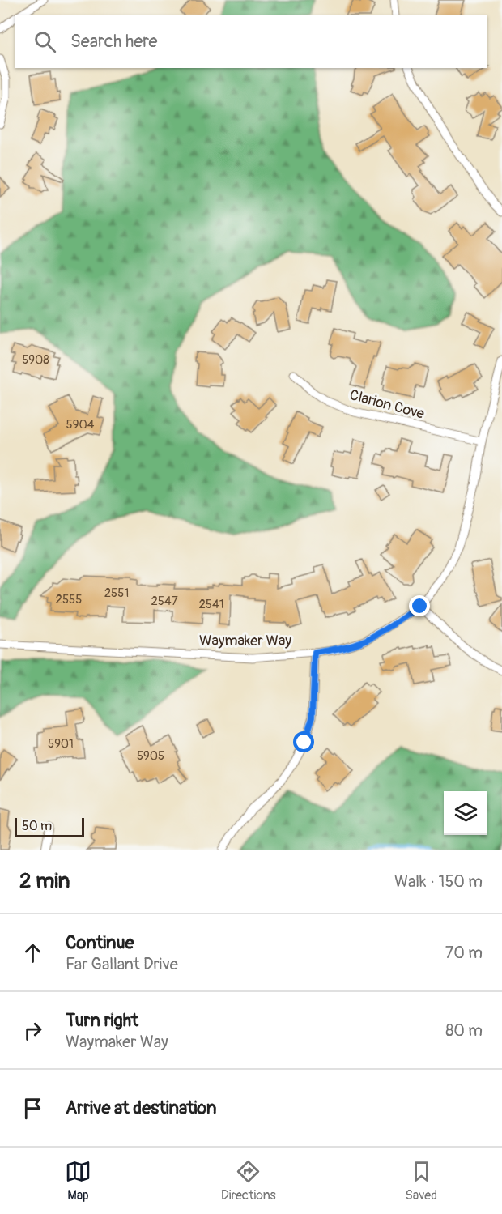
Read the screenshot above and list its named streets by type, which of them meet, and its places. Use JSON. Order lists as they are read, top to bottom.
{
  "streets": {
    "street": ["Clarion Cove", "Waymaker Way"]
  },
  "crossings": [
    ["Clarion Cove", "Waymaker Way"]
  ],
  "house_numbers": [
    "5908",
    "5904",
    "2551",
    "2555",
    "2547",
    "2541",
    "5901",
    "5905"
  ],
  "scale_bar": "50 m",
  "page": {
    "search": "Search here",
    "scale": "50 m",
    "heading": ["2 min", "Walk · 150 m"],
    "list": [
      ["Continue", "Far Gallant Drive", "70 m"],
      ["Turn right", "Waymaker Way", "80 m"],
      "Arrive at destination"
    ],
    "nav": ["Map", "Directions", "Saved"]
  }
}
